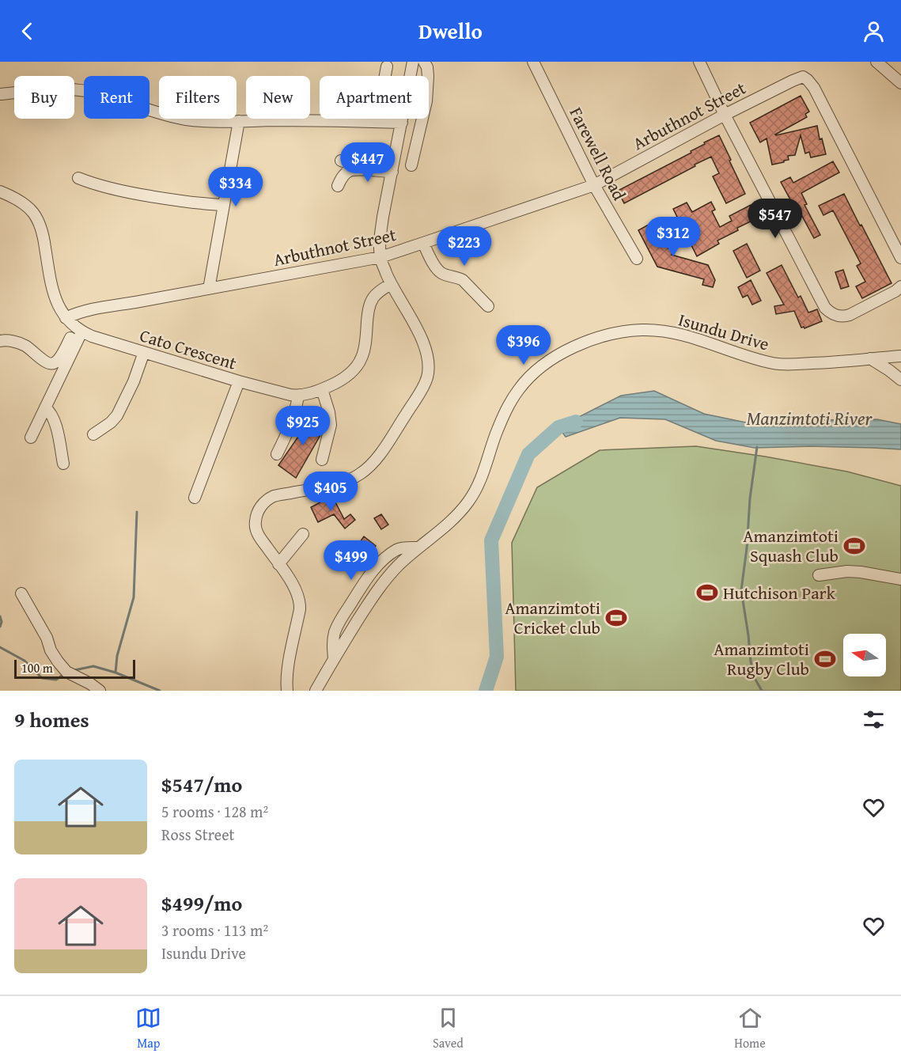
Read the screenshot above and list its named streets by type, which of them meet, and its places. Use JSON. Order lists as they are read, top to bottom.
{
  "streets": {
    "street": [
      "Arbuthnot Street",
      "Farewell Road",
      "Isundu Drive",
      "Cato Crescent"
    ]
  },
  "crossings": [
    ["Arbuthnot Street", "Farewell Road"],
    ["Arbuthnot Street", "Cato Crescent"]
  ],
  "water": ["Manzimtoti River"],
  "places": {
    "sports": [
      "Amanzimtoti Squash Club",
      "Hutchison Park",
      "Amanzimtoti Cricket club",
      "Amanzimtoti Rugby Club"
    ]
  },
  "scale_bar": "100 m",
  "north": "left",
  "page": {
    "header": "Dwello",
    "chip": [
      "Buy",
      "Rent",
      "Filters",
      "New",
      "Apartment"
    ],
    "price": [
      "$447",
      "$334",
      "$547",
      "$312",
      "$223",
      "$396",
      "$925",
      "$405",
      "$499"
    ],
    "scale": "100 m",
    "heading": "9 homes",
    "list": [
      {
        "name": "$547/mo",
        "note": "5 rooms · 128 m² · Ross Street"
      },
      {
        "name": "$499/mo",
        "note": "3 rooms · 113 m² · Isundu Drive"
      }
    ],
    "tabs": ["Map", "Saved", "Home"]
  }
}
